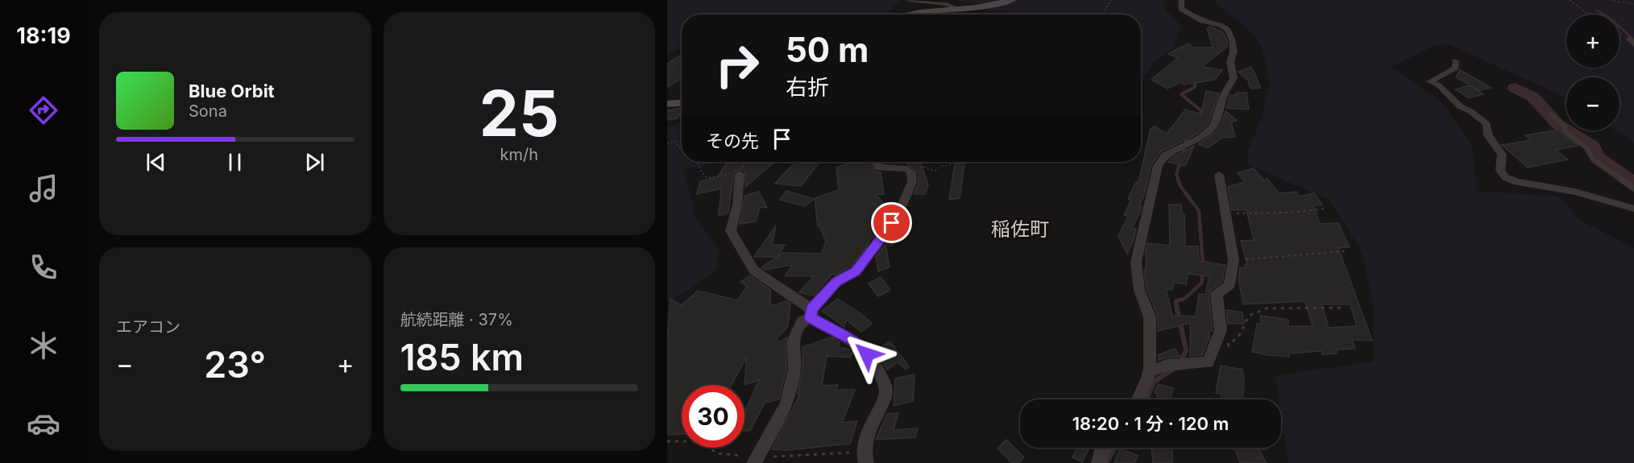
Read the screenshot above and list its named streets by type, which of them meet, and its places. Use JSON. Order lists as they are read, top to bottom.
{
  "districts": ["稲佐町"],
  "page": {
    "tabs": "18:19",
    "tile": [
      ["25", "km/h"],
      "エアコン",
      ["航続距離 · 37%", "185 km"]
    ],
    "map_buttons": ["+", "−"],
    "turn": ["50 m", "右折"],
    "song": ["Blue Orbit", "Sona"],
    "then": "その先",
    "heat": ["−", "23°", "+"],
    "limit": "30",
    "trip": "18:20 · 1 分 · 120 m"
  }
}
